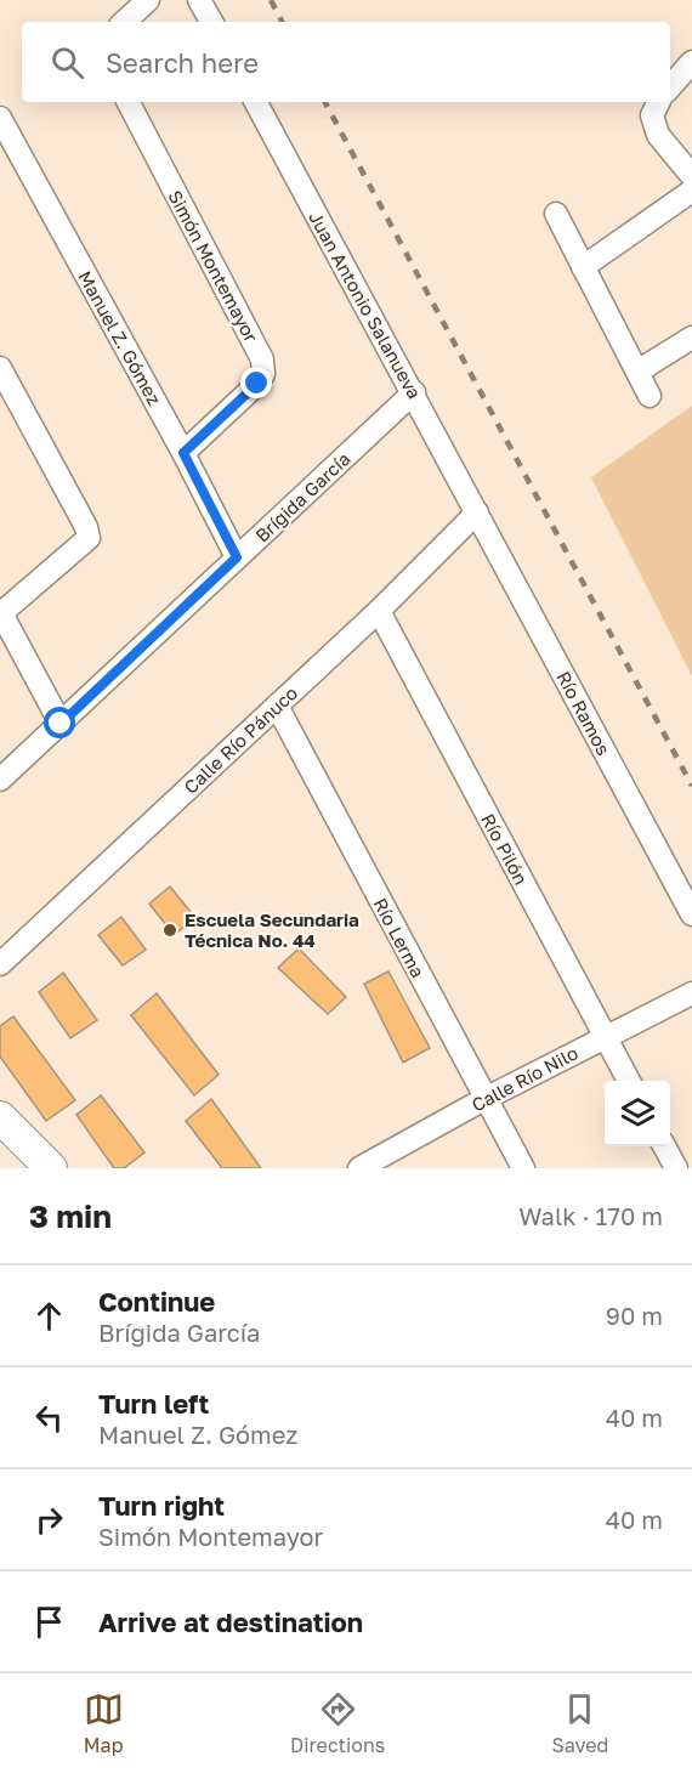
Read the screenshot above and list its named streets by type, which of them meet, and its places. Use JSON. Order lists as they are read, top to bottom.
{
  "streets": {
    "street": [
      "Simón Montemayor",
      "Juan Antonio Salanueva",
      "Manuel Z. Gómez",
      "Brígida García",
      "Río Ramos",
      "Calle Río Pánuco",
      "Río Pilón",
      "Río Lerma",
      "Calle Río Nilo"
    ]
  },
  "crossings": [
    ["Simón Montemayor", "Manuel Z. Gómez"],
    ["Juan Antonio Salanueva", "Brígida García"],
    ["Juan Antonio Salanueva", "Río Ramos"],
    ["Juan Antonio Salanueva", "Calle Río Pánuco"],
    ["Manuel Z. Gómez", "Brígida García"],
    ["Río Ramos", "Calle Río Pánuco"],
    ["Calle Río Pánuco", "Río Pilón"],
    ["Calle Río Pánuco", "Río Lerma"],
    ["Río Pilón", "Calle Río Nilo"],
    ["Río Lerma", "Calle Río Nilo"]
  ],
  "places": ["Escuela Secundaria Técnica No. 44"],
  "page": {
    "search": "Search here",
    "heading": ["3 min", "Walk · 170 m"],
    "list": [
      ["Continue", "Brígida García", "90 m"],
      ["Turn left", "Manuel Z. Gómez", "40 m"],
      ["Turn right", "Simón Montemayor", "40 m"],
      "Arrive at destination"
    ],
    "nav": ["Map", "Directions", "Saved"]
  }
}
